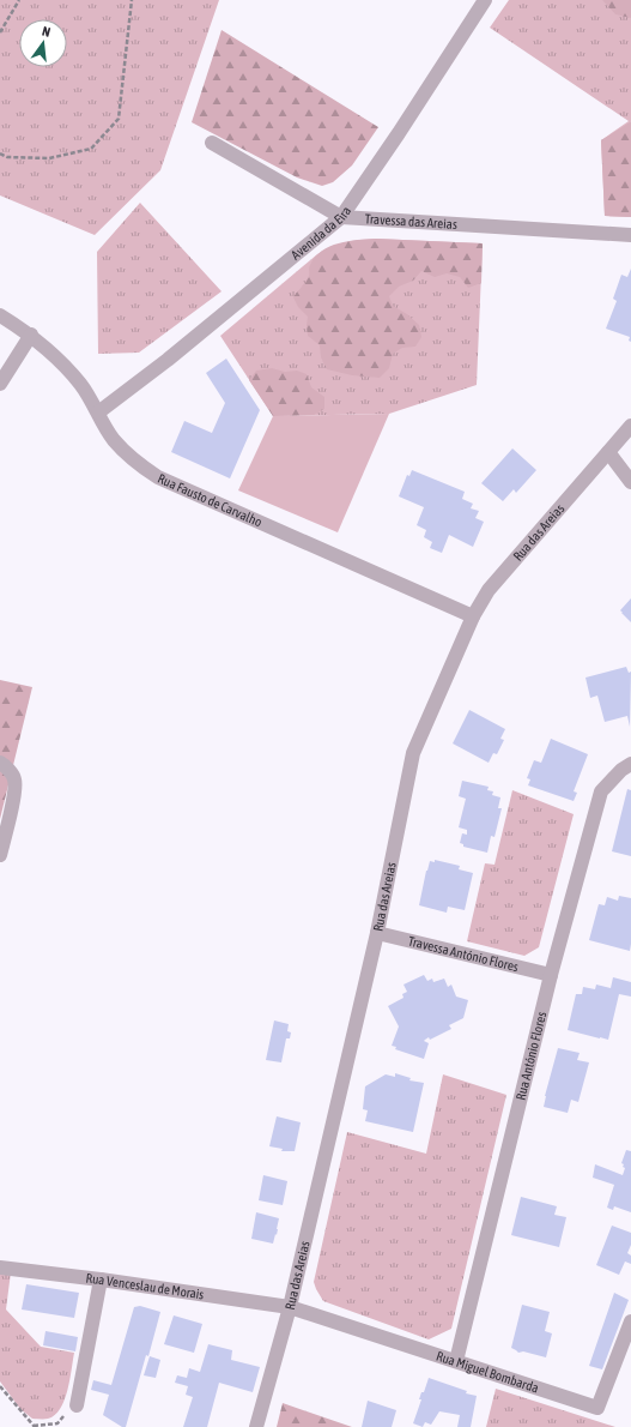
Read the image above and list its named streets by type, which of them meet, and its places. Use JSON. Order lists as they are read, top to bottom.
{
  "streets": {
    "street": [
      "Travessa das Areias",
      "Avenida da Eira",
      "Rua Fausto de Carvalho",
      "Rua das Areias",
      "Travessa António Flores",
      "Rua António Flores",
      "Rua Venceslau de Morais",
      "Rua Miguel Bombarda"
    ]
  },
  "crossings": [
    ["Travessa das Areias", "Avenida da Eira"],
    ["Avenida da Eira", "Rua Fausto de Carvalho"],
    ["Rua Fausto de Carvalho", "Rua das Areias"],
    ["Rua das Areias", "Travessa António Flores"],
    ["Rua das Areias", "Rua Venceslau de Morais"],
    ["Rua das Areias", "Rua Miguel Bombarda"],
    ["Travessa António Flores", "Rua António Flores"],
    ["Rua António Flores", "Rua Miguel Bombarda"],
    ["Rua Venceslau de Morais", "Rua Miguel Bombarda"]
  ],
  "north": "top"
}
